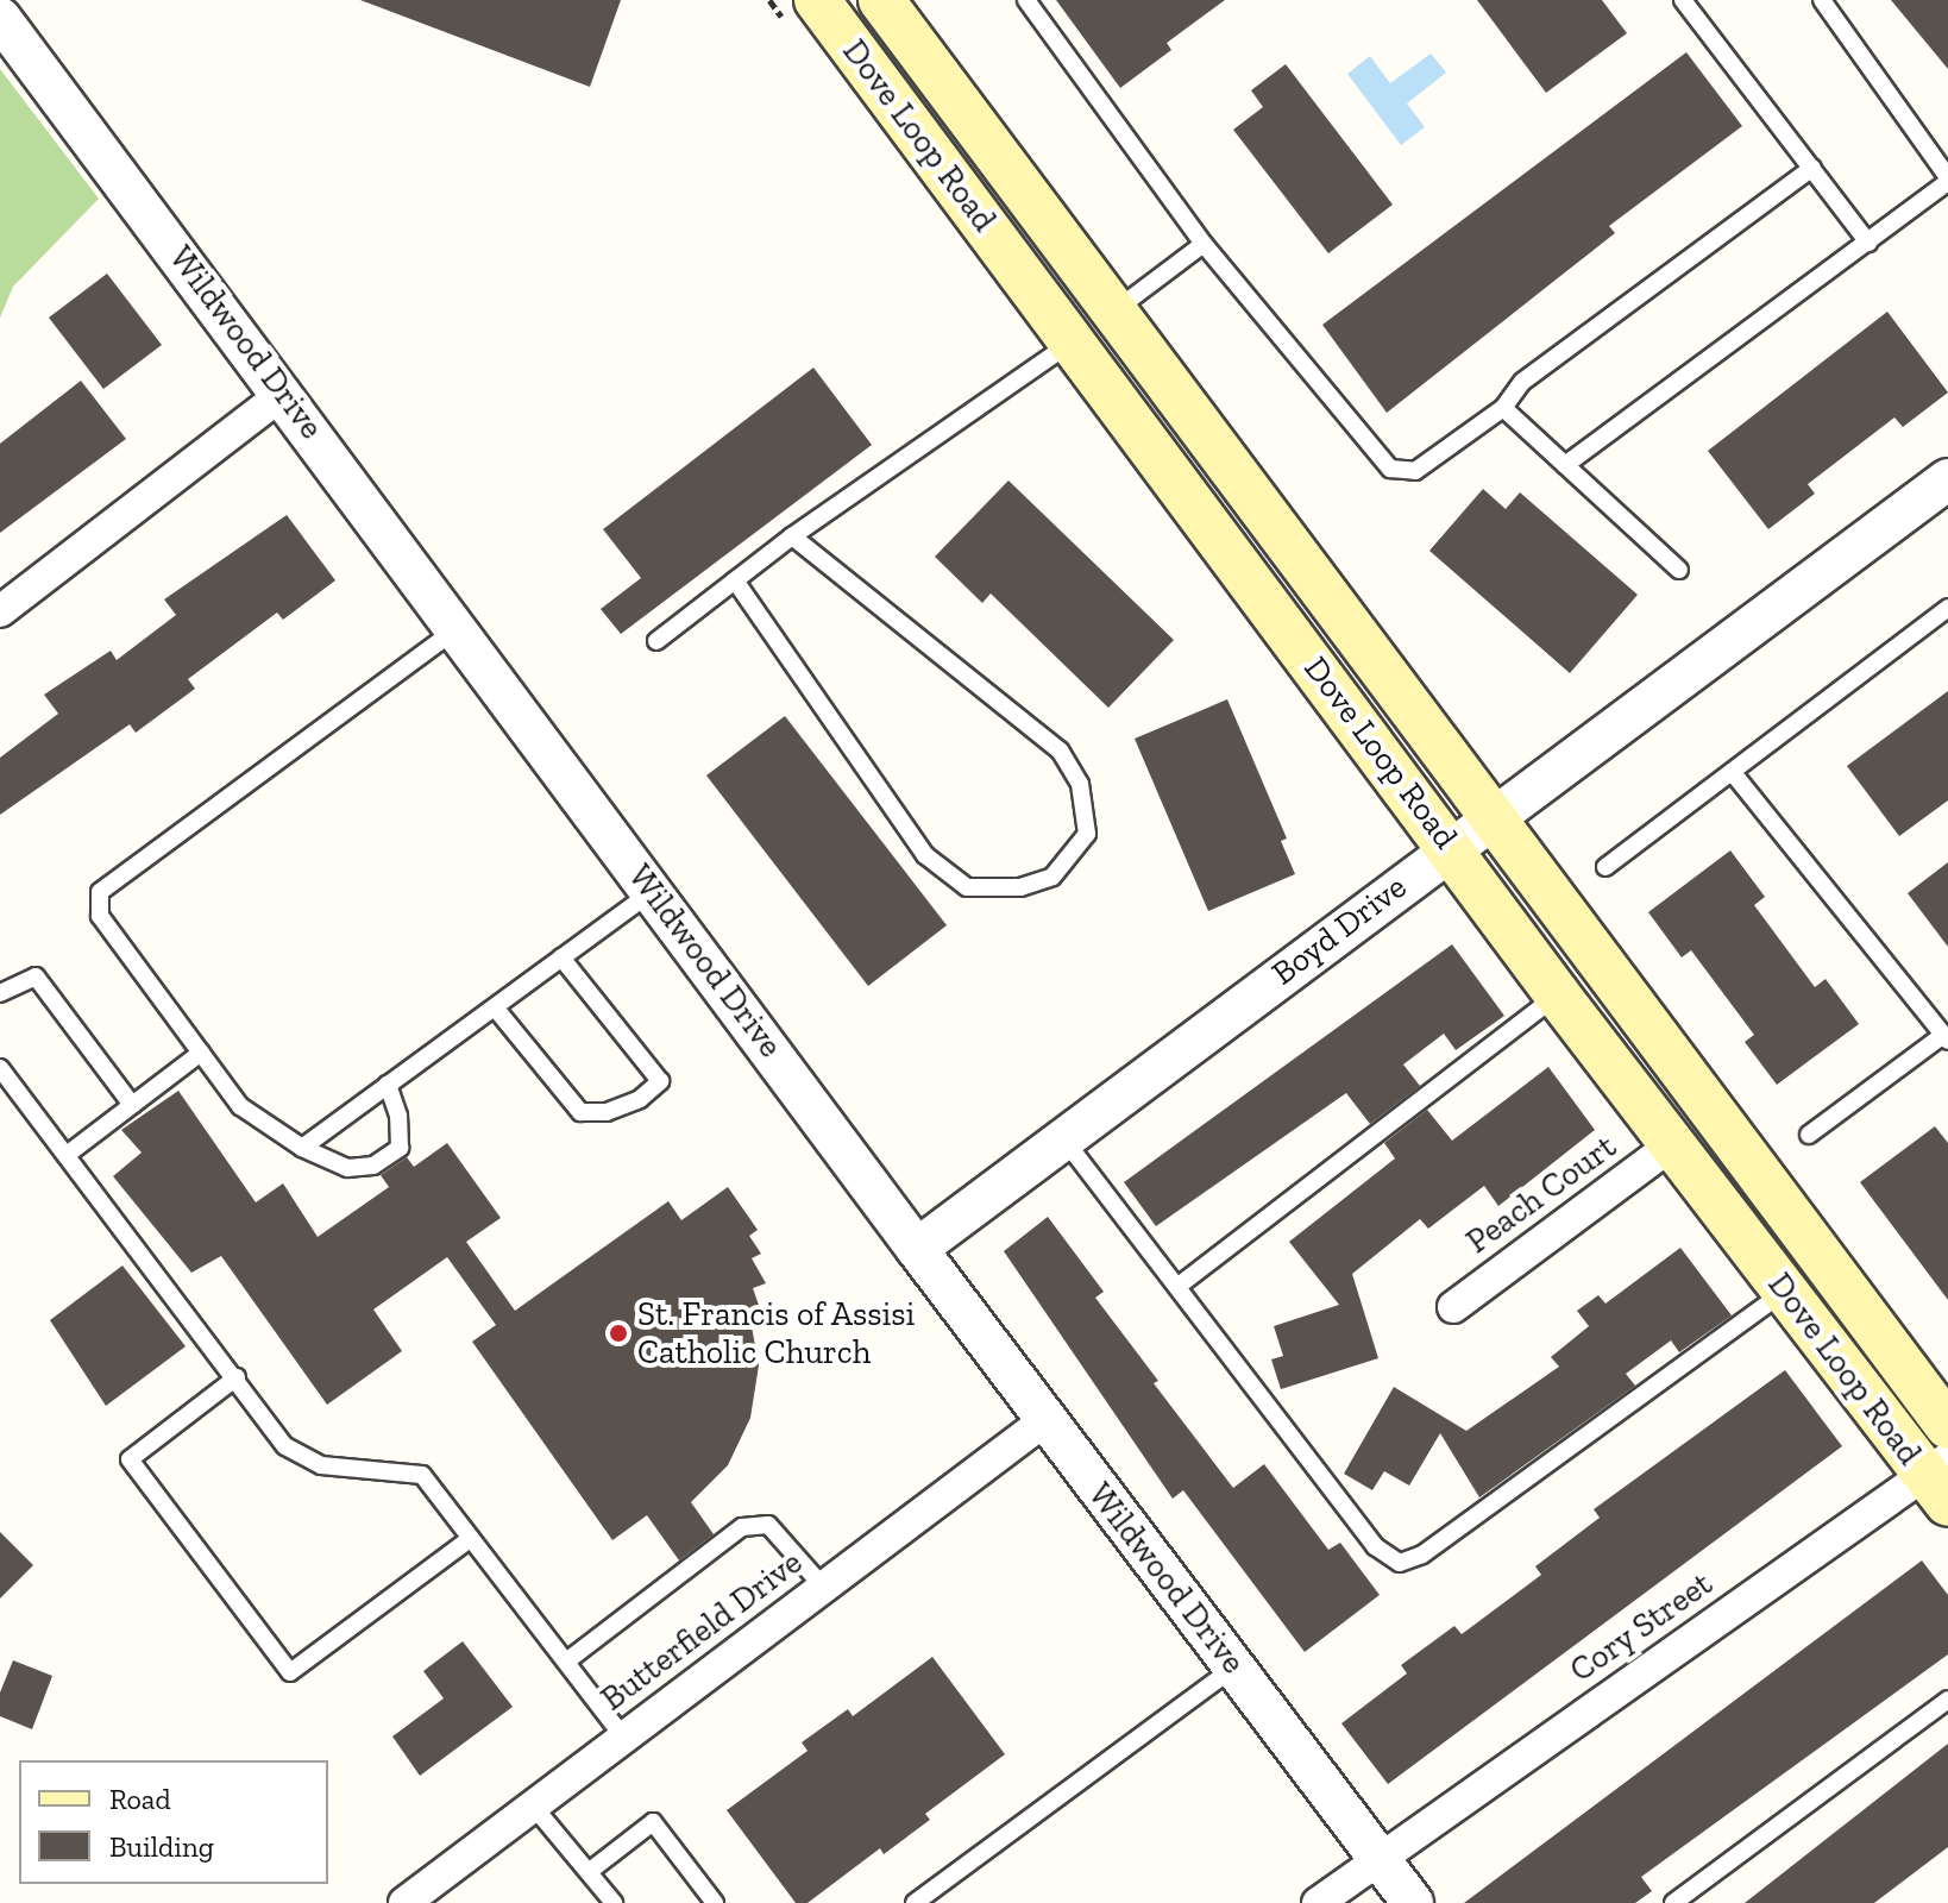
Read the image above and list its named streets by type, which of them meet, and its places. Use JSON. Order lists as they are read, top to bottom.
{
  "streets": {
    "main road": ["Dove Loop Road"],
    "street": [
      "Wildwood Drive",
      "Boyd Drive",
      "Peach Court",
      "Cory Street",
      "Butterfield Drive"
    ]
  },
  "crossings": [
    ["Dove Loop Road", "Boyd Drive"],
    ["Dove Loop Road", "Peach Court"],
    ["Dove Loop Road", "Cory Street"],
    ["Wildwood Drive", "Boyd Drive"],
    ["Wildwood Drive", "Cory Street"],
    ["Wildwood Drive", "Butterfield Drive"]
  ],
  "places": ["St. Francis of Assisi Catholic Church"],
  "legend": ["Road", "Building"]
}
